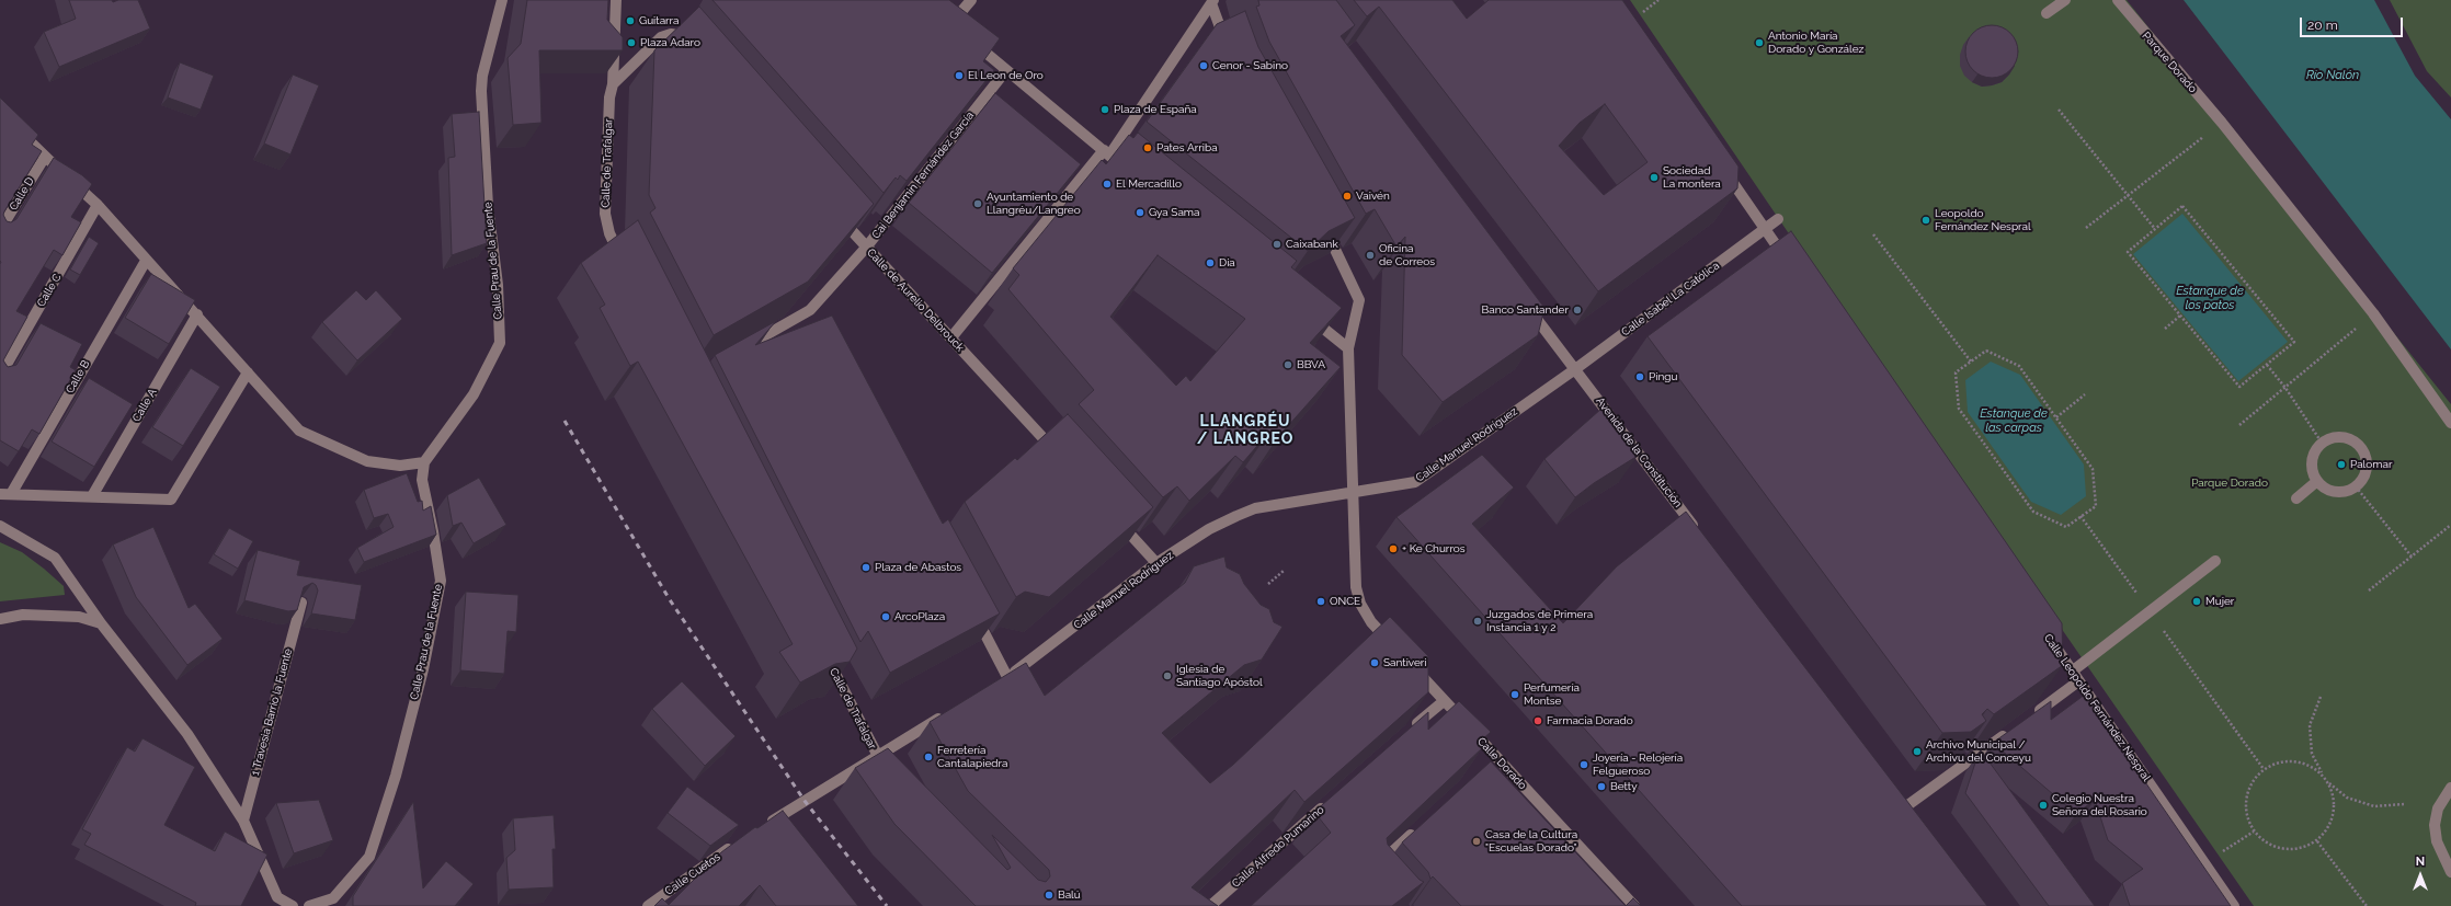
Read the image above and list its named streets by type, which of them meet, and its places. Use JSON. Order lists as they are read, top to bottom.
{
  "streets": {
    "street": [
      "Parque Dorado",
      "Calle de Trafalgar",
      "Cai Benjamin Fernández García",
      "Calle D",
      "Calle Prau de la Fuente",
      "Calle C",
      "Calle Isabel La Católica",
      "Calle de Aurelio Delbrouck",
      "Calle B",
      "Calle A",
      "Calle Manuel Rodríguez",
      "Avenida de la Constitución",
      "Calle Leopoldo Fernández Nespral",
      "1 Travesia Barrio la Fuente",
      "Calle Dorado",
      "Calle Alfredo Pumarino",
      "Calle Cuetos"
    ]
  },
  "crossings": [
    ["Cai Benjamin Fernández García", "Calle de Aurelio Delbrouck"],
    ["Calle Isabel La Católica", "Calle Manuel Rodríguez"],
    ["Calle Isabel La Católica", "Avenida de la Constitución"],
    ["Calle Manuel Rodríguez", "Avenida de la Constitución"]
  ],
  "districts": ["LLANGRÉU / LANGREO"],
  "water": ["Río Nalón", "Estanque de los patos", "Estanque de las carpas"],
  "parks": ["Parque Dorado"],
  "places": [
    "Guitarra",
    "Plaza Adaro",
    "Antonio María Dorado y González",
    "Cenor - Sabino",
    "El Leon de Oro",
    "Plaza de España",
    "Pates Arriba",
    "Sociedad La montera",
    "El Mercadillo",
    "Vaivén",
    "Ayuntamiento de Llangréu/Langreo",
    "Gya Sama",
    "Leopoldo Fernández Nespral",
    "Caixabank",
    "Oficina de Correos",
    "Dia",
    "Banco Santander",
    "BBVA",
    "Pingu",
    "Palomar",
    "+ Ke Churros",
    "Plaza de Abastos",
    "ONCE",
    "Mujer",
    "ArcoPlaza",
    "Juzgados de Primera Instancia 1 y 2",
    "Santiveri",
    "Iglesia de Santiago Apóstol",
    "Perfumería Montse",
    "Farmacia Dorado",
    "Archivo Municipal / Archivu del Conceyu",
    "Ferretería Cantalapiedra",
    "Joyería - Relojería Felgueroso",
    "Betty",
    "Colegio Nuestra Señora del Rosario",
    "Casa de la Cultura \"Escuelas Dorado\"",
    "Balú"
  ],
  "scale_bar": "20 m",
  "north": "top"
}
